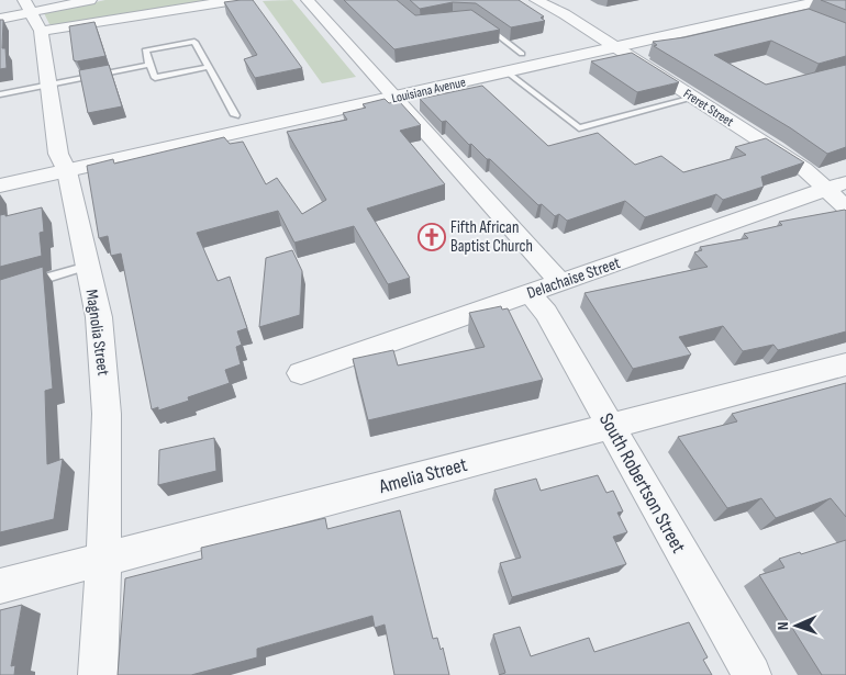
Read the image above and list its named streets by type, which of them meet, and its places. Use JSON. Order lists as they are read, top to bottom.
{
  "streets": {
    "street": [
      "Louisiana Avenue",
      "Freret Street",
      "Delachaise Street",
      "Magnolia Street",
      "Amelia Street",
      "South Robertson Street"
    ]
  },
  "crossings": [
    ["Louisiana Avenue", "Freret Street"],
    ["Louisiana Avenue", "Magnolia Street"],
    ["Freret Street", "Delachaise Street"],
    ["Delachaise Street", "South Robertson Street"],
    ["Magnolia Street", "Amelia Street"],
    ["Amelia Street", "South Robertson Street"]
  ],
  "places": {
    "church": ["Fifth African Baptist Church"]
  },
  "north": "left"
}
